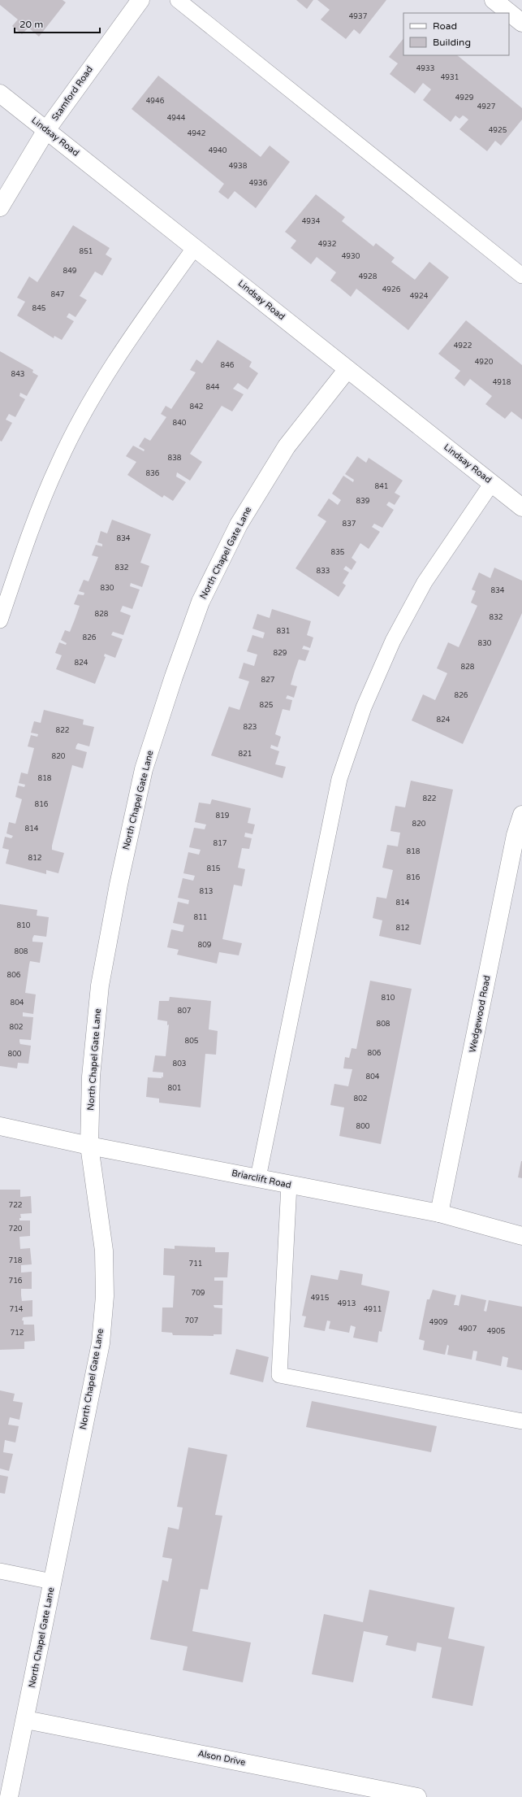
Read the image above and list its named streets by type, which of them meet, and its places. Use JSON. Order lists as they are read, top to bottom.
{
  "streets": {
    "street": [
      "Stamford Road",
      "Lindsay Road",
      "North Chapel Gate Lane",
      "Wedgewood Road",
      "Briarclift Road",
      "Alson Drive"
    ]
  },
  "crossings": [
    ["Stamford Road", "Lindsay Road"],
    ["Lindsay Road", "North Chapel Gate Lane"],
    ["North Chapel Gate Lane", "Briarclift Road"],
    ["North Chapel Gate Lane", "Alson Drive"],
    ["Wedgewood Road", "Briarclift Road"]
  ],
  "house_numbers": [
    "4937",
    "4933",
    "4931",
    "4929",
    "4946",
    "4927",
    "4944",
    "4925",
    "4942",
    "4940",
    "4938",
    "4936",
    "4934",
    "4932",
    "851",
    "4930",
    "849",
    "4928",
    "4926",
    "847",
    "4924",
    "845",
    "4922",
    "4920",
    "846",
    "843",
    "4918",
    "844",
    "842",
    "840",
    "838",
    "836",
    "841",
    "839",
    "837",
    "834",
    "835",
    "832",
    "833",
    "830",
    "834",
    "828",
    "832",
    "831",
    "826",
    "830",
    "829",
    "824",
    "828",
    "827",
    "826",
    "825",
    "824",
    "823",
    "822",
    "821",
    "820",
    "818",
    "822",
    "816",
    "819",
    "820",
    "814",
    "817",
    "818",
    "812",
    "815",
    "816",
    "813",
    "814",
    "811",
    "810",
    "812",
    "809",
    "808",
    "806",
    "810",
    "804",
    "807",
    "808",
    "802",
    "805",
    "806",
    "800",
    "803",
    "804",
    "801",
    "802",
    "800",
    "722",
    "720",
    "718",
    "711",
    "716",
    "709",
    "4915",
    "4913",
    "714",
    "4911",
    "707",
    "4909",
    "4907",
    "4905",
    "712"
  ],
  "legend": ["Road", "Building"],
  "scale_bar": "20 m"
}
